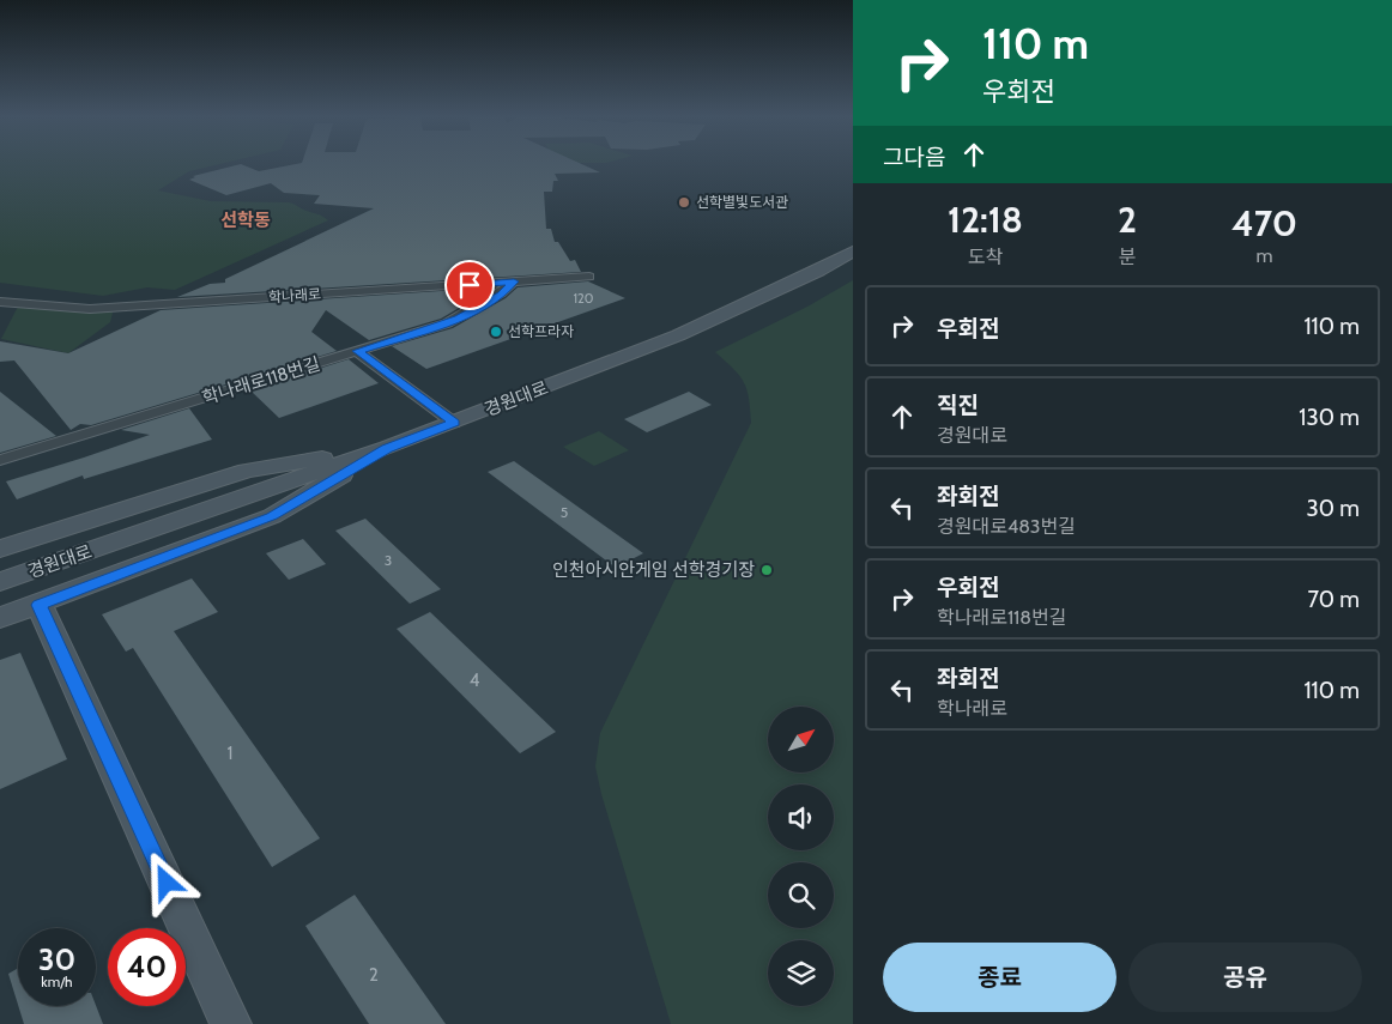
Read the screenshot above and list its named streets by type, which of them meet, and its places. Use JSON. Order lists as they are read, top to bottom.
{
  "streets": {
    "main road": ["경원대로"],
    "street": ["학나래로", "학나래로118번길"]
  },
  "crossings": [
    ["학나래로", "학나래로118번길"]
  ],
  "districts": ["선학동"],
  "places": ["선학별빛도서관", "선학프라자", "인천아시안게임 선학경기장"],
  "house_numbers": [
    "120",
    "5",
    "3",
    "4",
    "1",
    "2"
  ],
  "north": "top right",
  "page": {
    "turn": ["110 m", "우회전"],
    "then": "그다음",
    "eta": [
      "12:18",
      "도착",
      "2",
      "분",
      "470",
      "m"
    ],
    "list": [
      {
        "name": "우회전",
        "value": "110 m"
      },
      {
        "name": "직진",
        "note": "경원대로",
        "value": "130 m"
      },
      {
        "name": "좌회전",
        "note": "경원대로483번길",
        "value": "30 m"
      },
      {
        "name": "우회전",
        "note": "학나래로118번길",
        "value": "70 m"
      },
      {
        "name": "좌회전",
        "note": "학나래로",
        "value": "110 m"
      }
    ],
    "speed": "30 km/h",
    "limit": "40",
    "buttons": ["종료", "공유"]
  }
}
